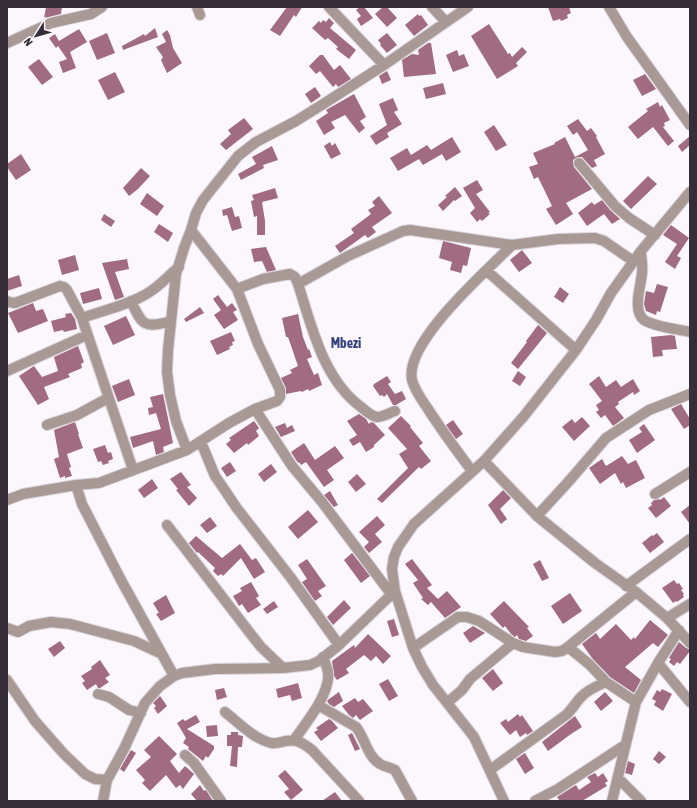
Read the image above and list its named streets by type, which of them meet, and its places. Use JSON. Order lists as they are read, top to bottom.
{
  "districts": ["Mbezi"],
  "north": "bottom left"
}
